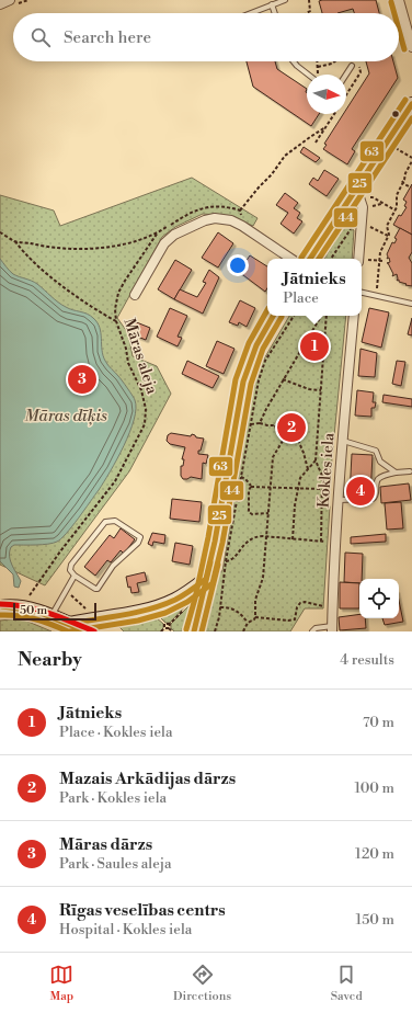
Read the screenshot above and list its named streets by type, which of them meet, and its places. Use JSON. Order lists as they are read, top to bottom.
{
  "streets": {
    "street": ["Kokles iela"],
    "path": ["Māras aleja"]
  },
  "water": ["Māras dīķis"],
  "lines": ["transit line 44", "transit line 63", "transit line 25"],
  "scale_bar": "50 m",
  "north": "right",
  "page": {
    "search": "Search here",
    "popup": ["Jātnieks", "Place"],
    "pins": [
      "1",
      "3",
      "2",
      "4"
    ],
    "scale": "50 m",
    "heading": ["Nearby", "4 results"],
    "list": [
      {
        "mark": "1",
        "name": "Jātnieks",
        "note": "Place · Kokles iela",
        "value": "70 m"
      },
      {
        "mark": "2",
        "name": "Mazais Arkādijas dārzs",
        "note": "Park · Kokles iela",
        "value": "100 m"
      },
      {
        "mark": "3",
        "name": "Māras dārzs",
        "note": "Park · Saules aleja",
        "value": "120 m"
      },
      {
        "mark": "4",
        "name": "Rīgas veselības centrs",
        "note": "Hospital · Kokles iela",
        "value": "150 m"
      }
    ],
    "nav": ["Map", "Directions", "Saved"]
  }
}
